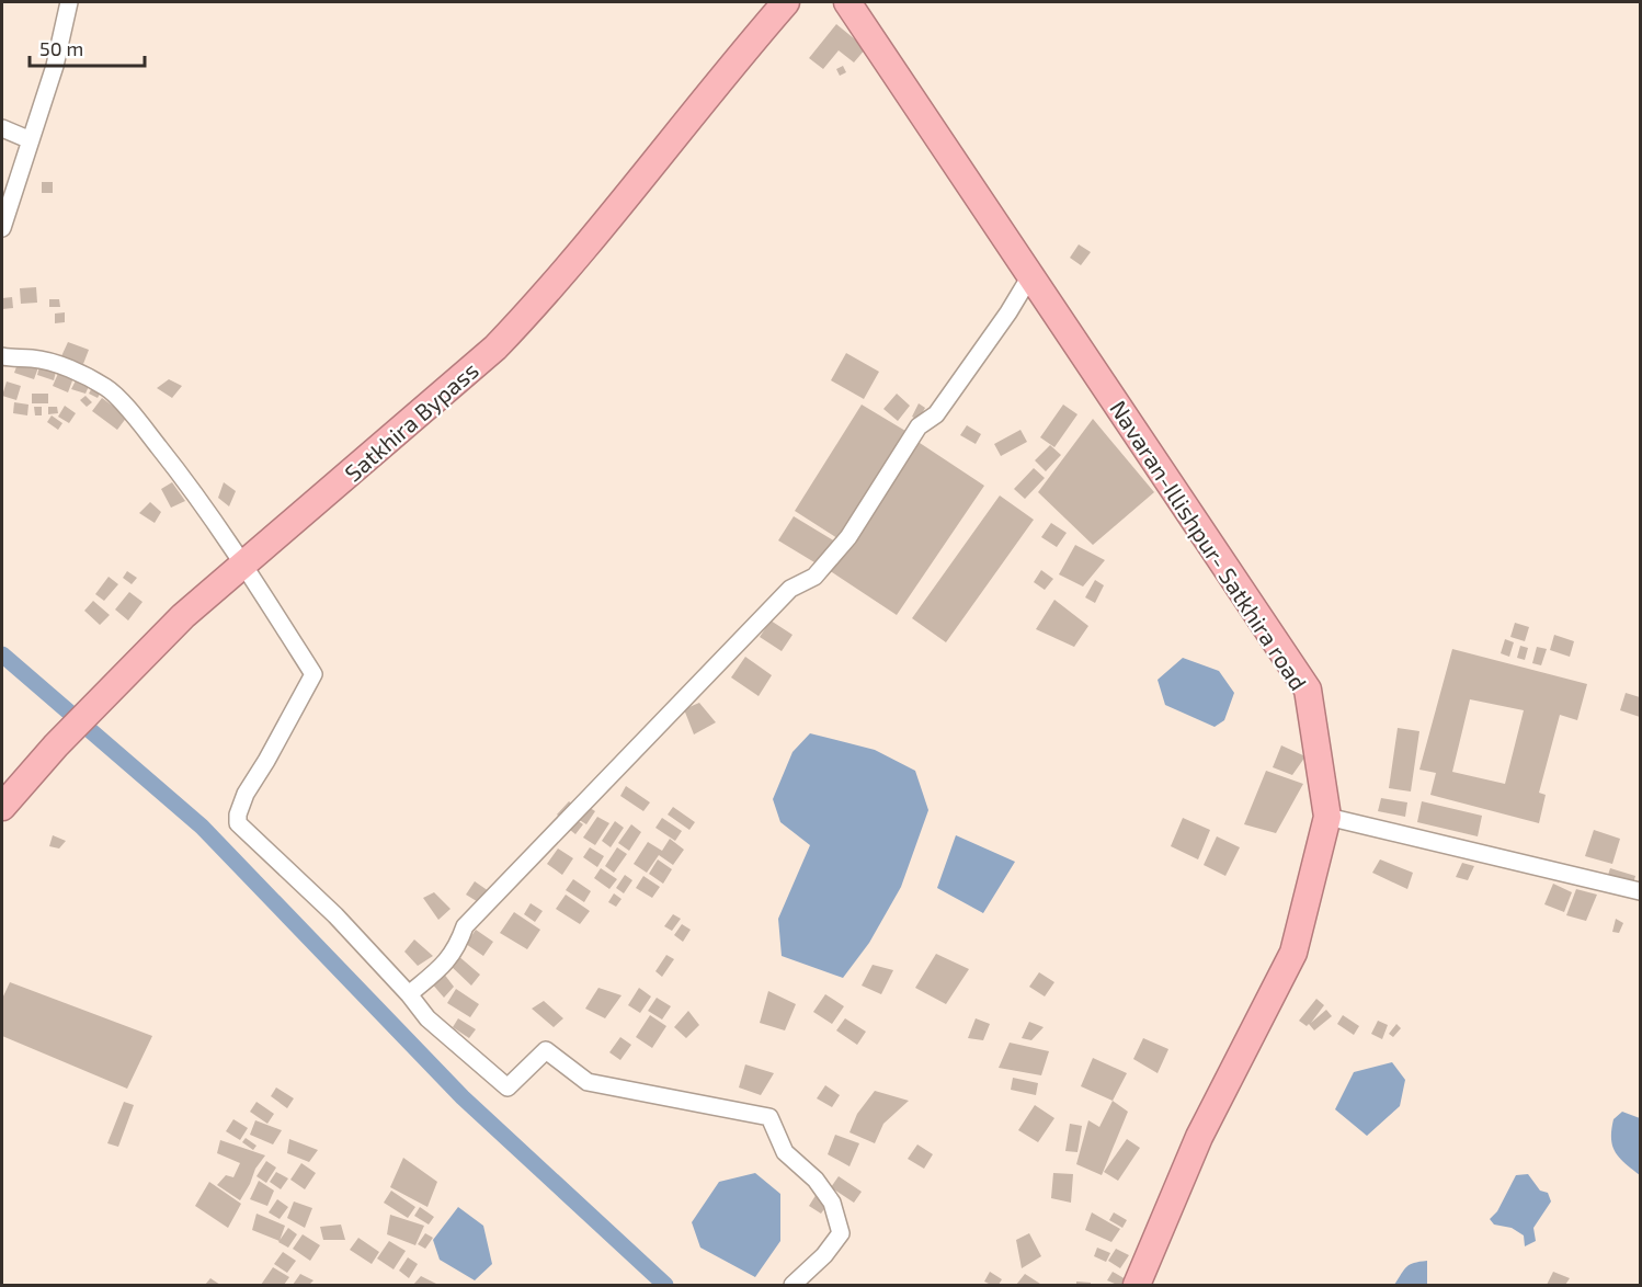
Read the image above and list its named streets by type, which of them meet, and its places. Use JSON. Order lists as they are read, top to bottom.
{
  "streets": {
    "highway": ["Satkhira Bypass", "Navaran-Illishpur- Satkhira road"]
  },
  "scale_bar": "50 m"
}
